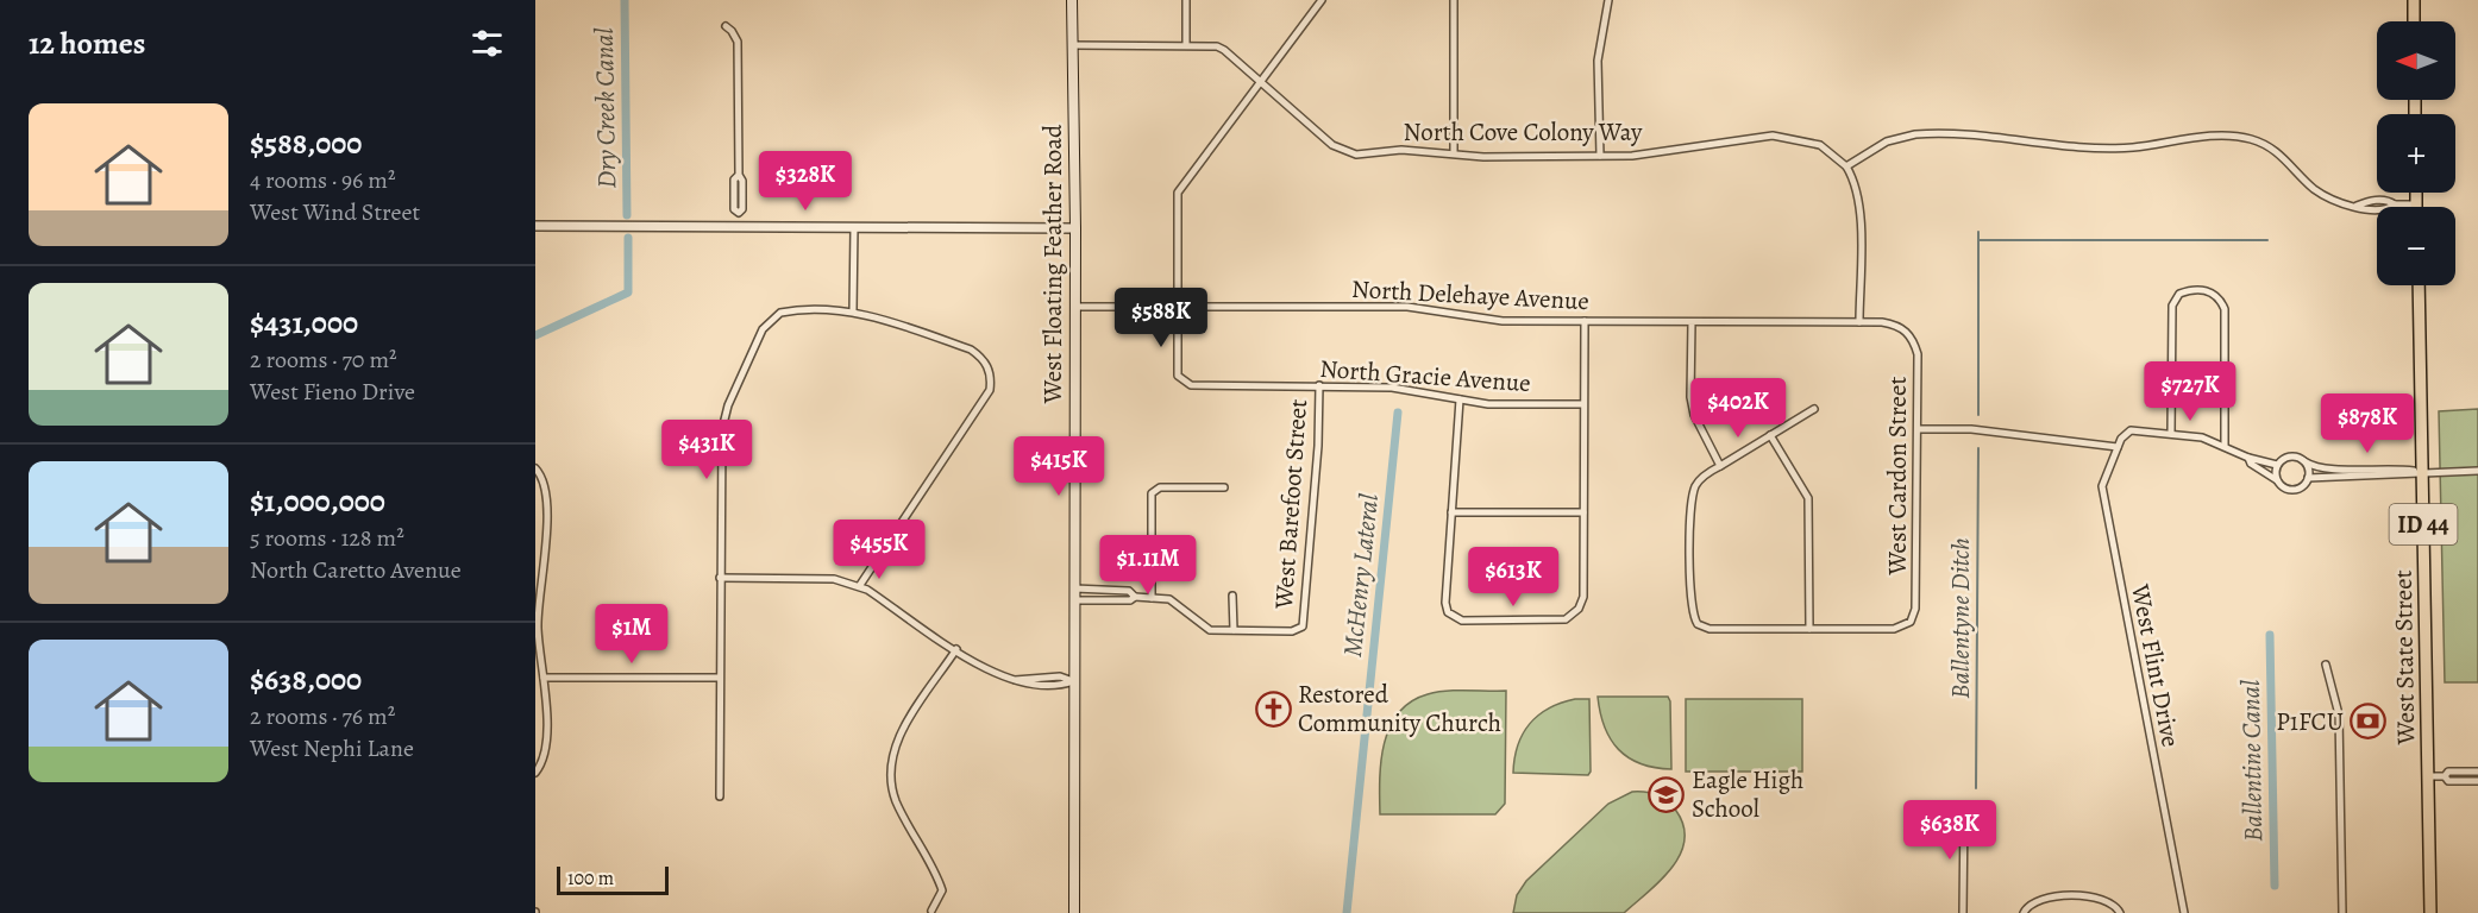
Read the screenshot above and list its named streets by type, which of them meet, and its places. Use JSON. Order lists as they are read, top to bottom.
{
  "streets": {
    "main road": ["West Floating Feather Road", "ID 44", "West State Street"],
    "street": [
      "North Cove Colony Way",
      "North Delehaye Avenue",
      "North Gracie Avenue",
      "West Cardon Street",
      "West Barefoot Street",
      "West Flint Drive"
    ]
  },
  "crossings": [
    ["North Cove Colony Way", "West Floating Feather Road"],
    ["West Floating Feather Road", "North Delehaye Avenue"],
    ["North Delehaye Avenue", "North Gracie Avenue"],
    ["North Delehaye Avenue", "West Cardon Street"],
    ["North Gracie Avenue", "West Barefoot Street"]
  ],
  "water": [
    "Dry Creek Canal",
    "McHenry Lateral",
    "Ballentyne Ditch",
    "Ballentine Canal"
  ],
  "places": {
    "church": ["Restored Community Church"],
    "bank": ["P1FCU"],
    "school or university": ["Eagle High School"]
  },
  "scale_bar": "100 m",
  "north": "left",
  "page": {
    "heading": "12 homes",
    "map_buttons": ["+", "−"],
    "list": [
      {
        "name": "$588,000",
        "note": "4 rooms · 96 m² · West Wind Street"
      },
      {
        "name": "$431,000",
        "note": "2 rooms · 70 m² · West Fieno Drive"
      },
      {
        "name": "$1,000,000",
        "note": "5 rooms · 128 m² · North Caretto Avenue"
      },
      {
        "name": "$638,000",
        "note": "2 rooms · 76 m² · West Nephi Lane"
      }
    ],
    "price": [
      "$328K",
      "$588K",
      "$727K",
      "$402K",
      "$878K",
      "$431K",
      "$415K",
      "$455K",
      "$1.11M",
      "$613K",
      "$1M",
      "$638K"
    ],
    "scale": "100 m"
  }
}
